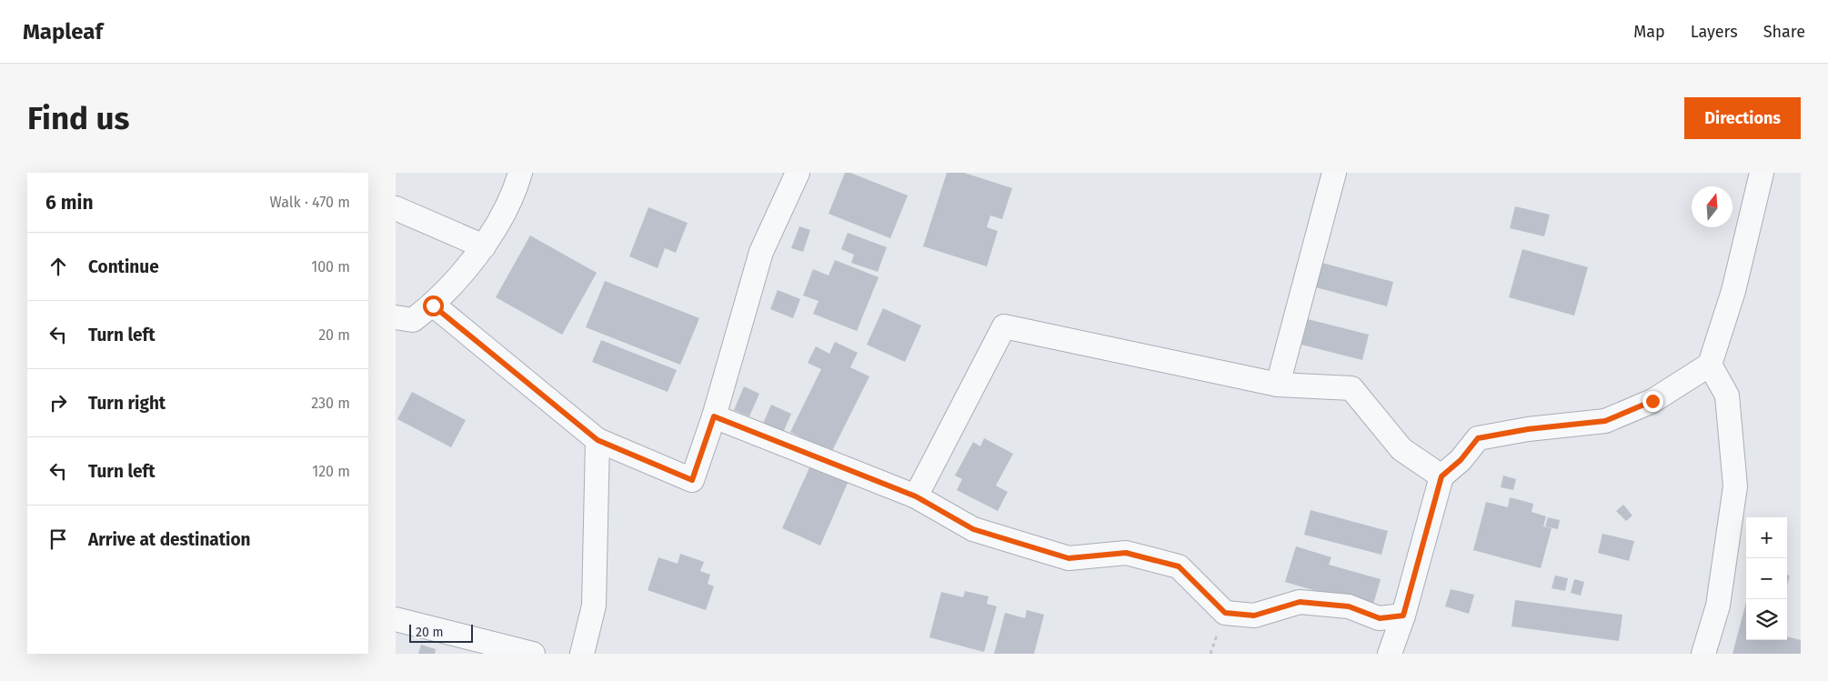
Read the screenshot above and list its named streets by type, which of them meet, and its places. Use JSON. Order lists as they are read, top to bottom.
{
  "scale_bar": "20 m",
  "north": "top",
  "page": {
    "header": "Mapleaf",
    "nav": ["Map", "Layers", "Share"],
    "buttons": "Directions",
    "title": "Find us",
    "heading": ["6 min", "Walk · 470 m"],
    "list": [
      ["Continue", "100 m"],
      ["Turn left", "20 m"],
      ["Turn right", "230 m"],
      ["Turn left", "120 m"],
      "Arrive at destination"
    ],
    "map_buttons": ["+", "−"],
    "scale": "20 m"
  }
}
